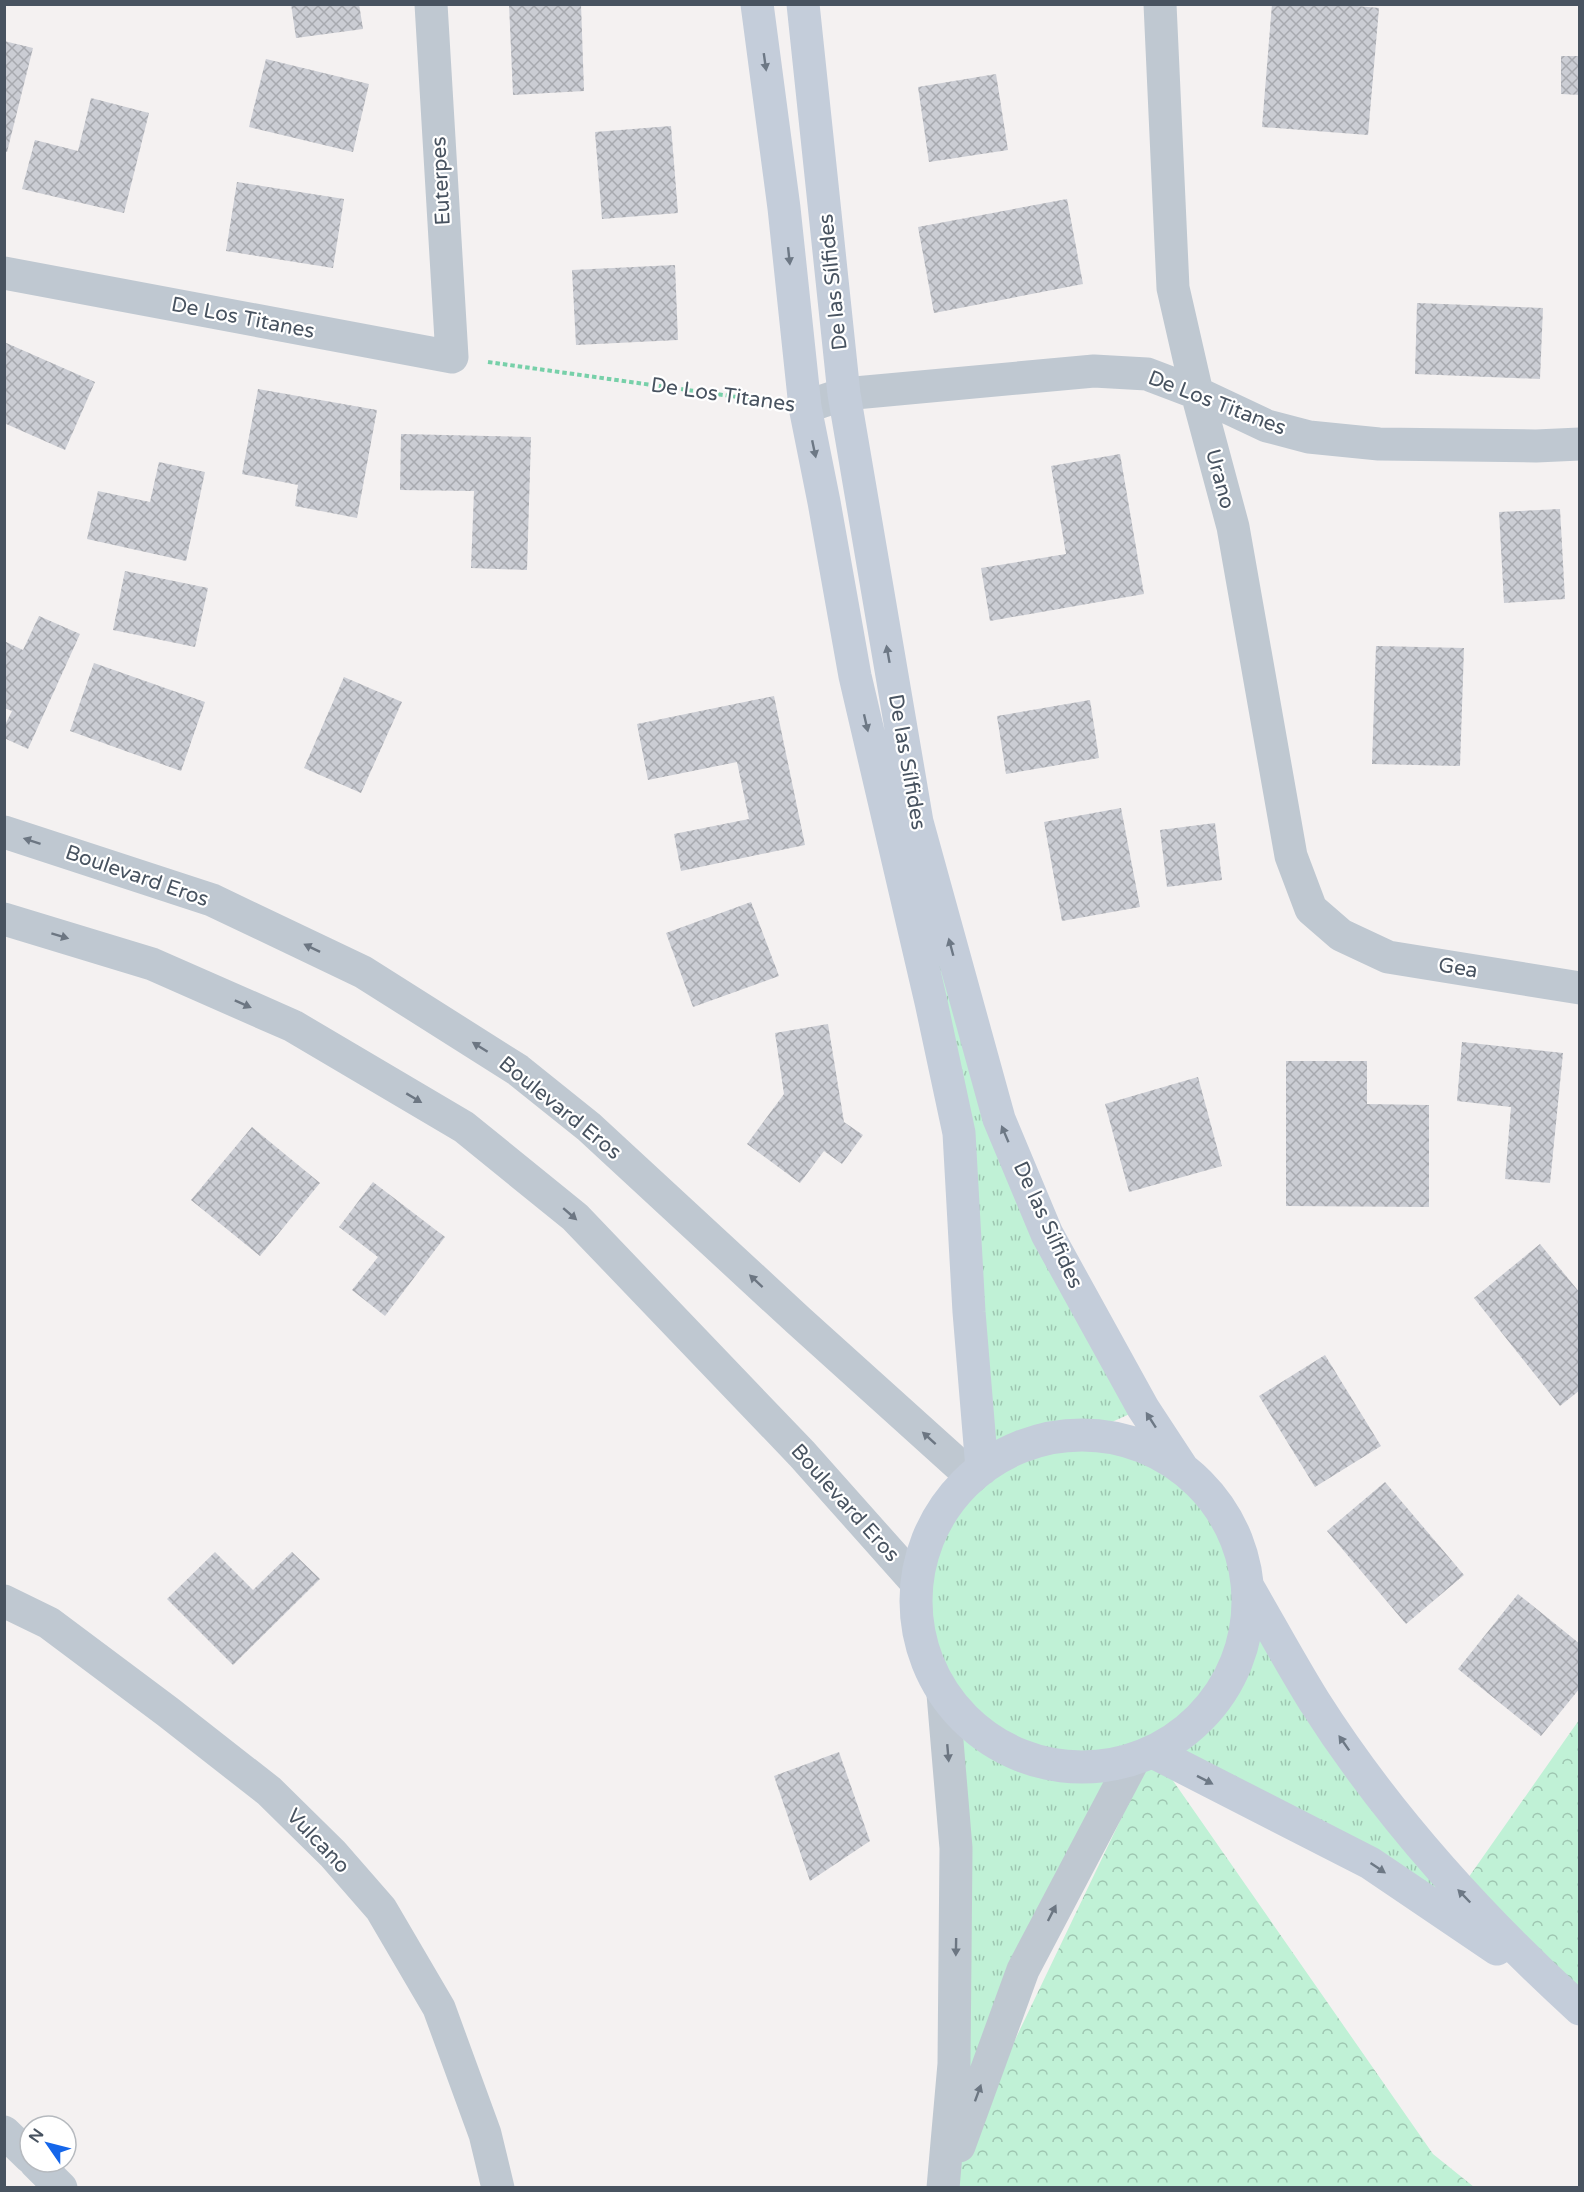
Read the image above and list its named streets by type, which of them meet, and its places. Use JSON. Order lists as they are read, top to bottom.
{
  "streets": {
    "main road": ["De las Sílfides"],
    "street": [
      "Euterpes",
      "De Los Titanes",
      "Urano",
      "Boulevard Eros",
      "Gea",
      "Vulcano"
    ]
  },
  "crossings": [
    ["Euterpes", "De Los Titanes"],
    ["De las Sílfides", "De Los Titanes"],
    ["De las Sílfides", "Boulevard Eros"],
    ["De Los Titanes", "Urano"],
    ["Urano", "Gea"]
  ],
  "north": "top left"
}
